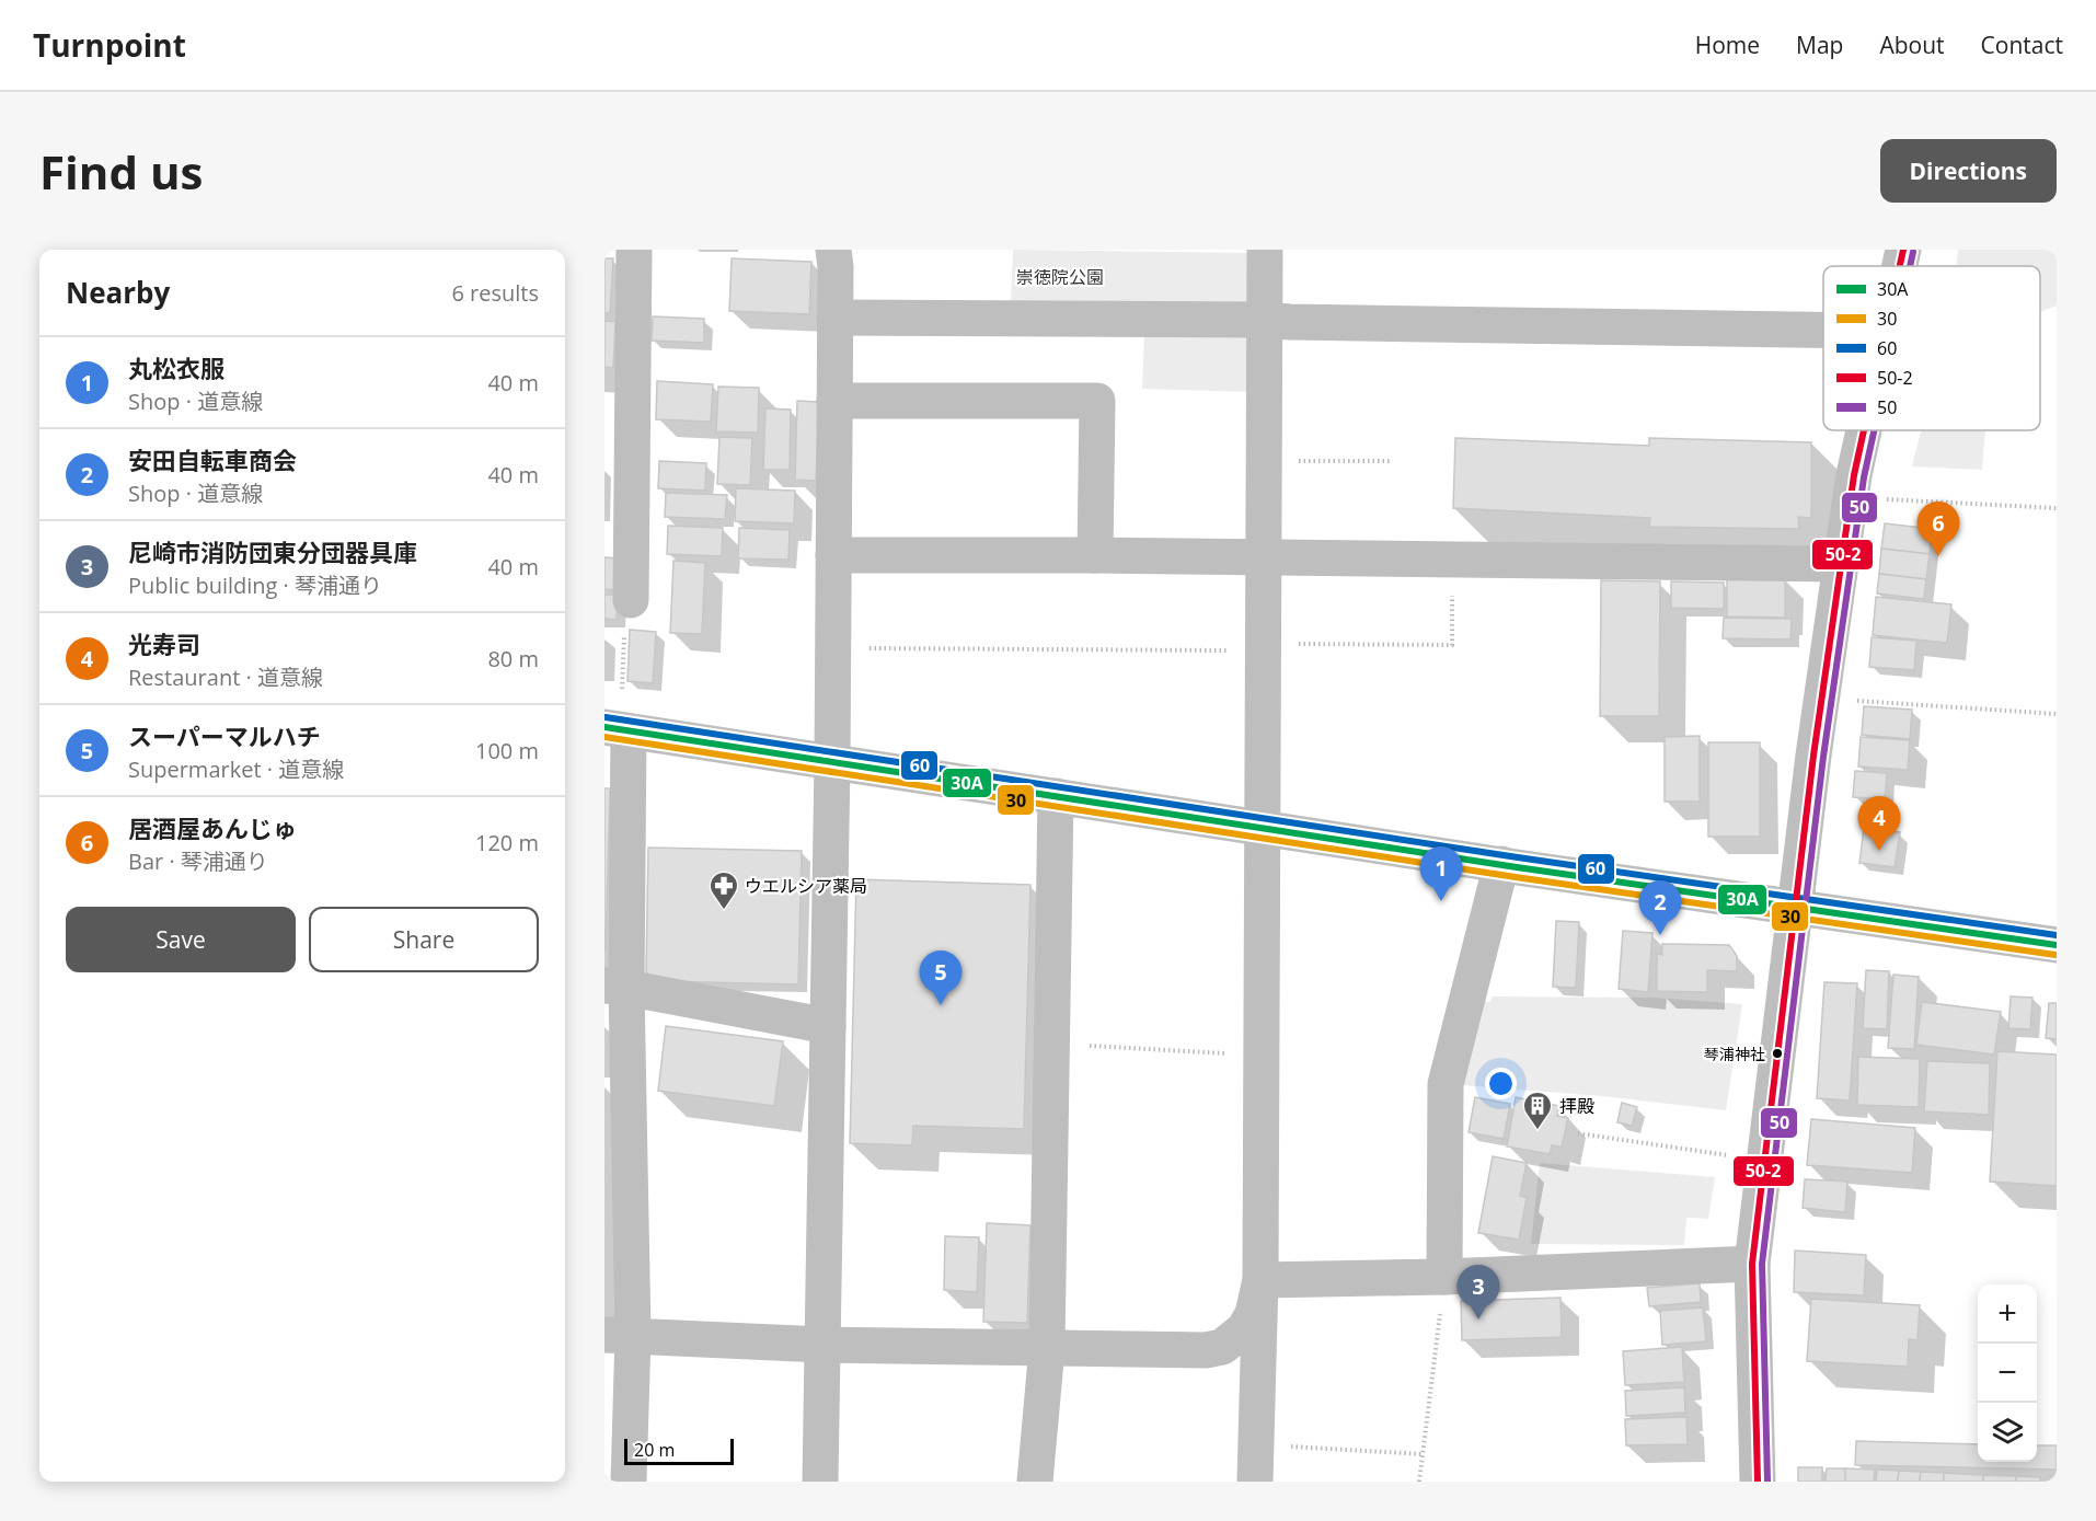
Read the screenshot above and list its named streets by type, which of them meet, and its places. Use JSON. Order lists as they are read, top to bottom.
{
  "parks": ["崇徳院公園"],
  "places": {
    "pharmacy": ["ウエルシア薬局"],
    "other": ["琴浦神社"],
    "building": ["拝殿"]
  },
  "lines": [
    "transit line 50-2",
    "transit line 50",
    "transit line 60",
    "transit line 30A",
    "transit line 30"
  ],
  "legend": [
    "30A",
    "30",
    "60",
    "50-2",
    "50"
  ],
  "scale_bar": "20 m",
  "page": {
    "header": "Turnpoint",
    "nav": [
      "Home",
      "Map",
      "About",
      "Contact"
    ],
    "buttons": [
      "Directions",
      ["Save", "Share"]
    ],
    "title": "Find us",
    "heading": ["Nearby", "6 results"],
    "list": [
      {
        "mark": "1",
        "name": "丸松衣服",
        "note": "Shop · 道意線",
        "value": "40 m"
      },
      {
        "mark": "2",
        "name": "安田自転車商会",
        "note": "Shop · 道意線",
        "value": "40 m"
      },
      {
        "mark": "3",
        "name": "尼崎市消防団東分団器具庫",
        "note": "Public building · 琴浦通り",
        "value": "40 m"
      },
      {
        "mark": "4",
        "name": "光寿司",
        "note": "Restaurant · 道意線",
        "value": "80 m"
      },
      {
        "mark": "5",
        "name": "スーパーマルハチ",
        "note": "Supermarket · 道意線",
        "value": "100 m"
      },
      {
        "mark": "6",
        "name": "居酒屋あんじゅ",
        "note": "Bar · 琴浦通り",
        "value": "120 m"
      }
    ],
    "pins": [
      "6",
      "4",
      "1",
      "2",
      "5",
      "3"
    ],
    "map_buttons": ["+", "−"],
    "scale": "20 m"
  }
}
